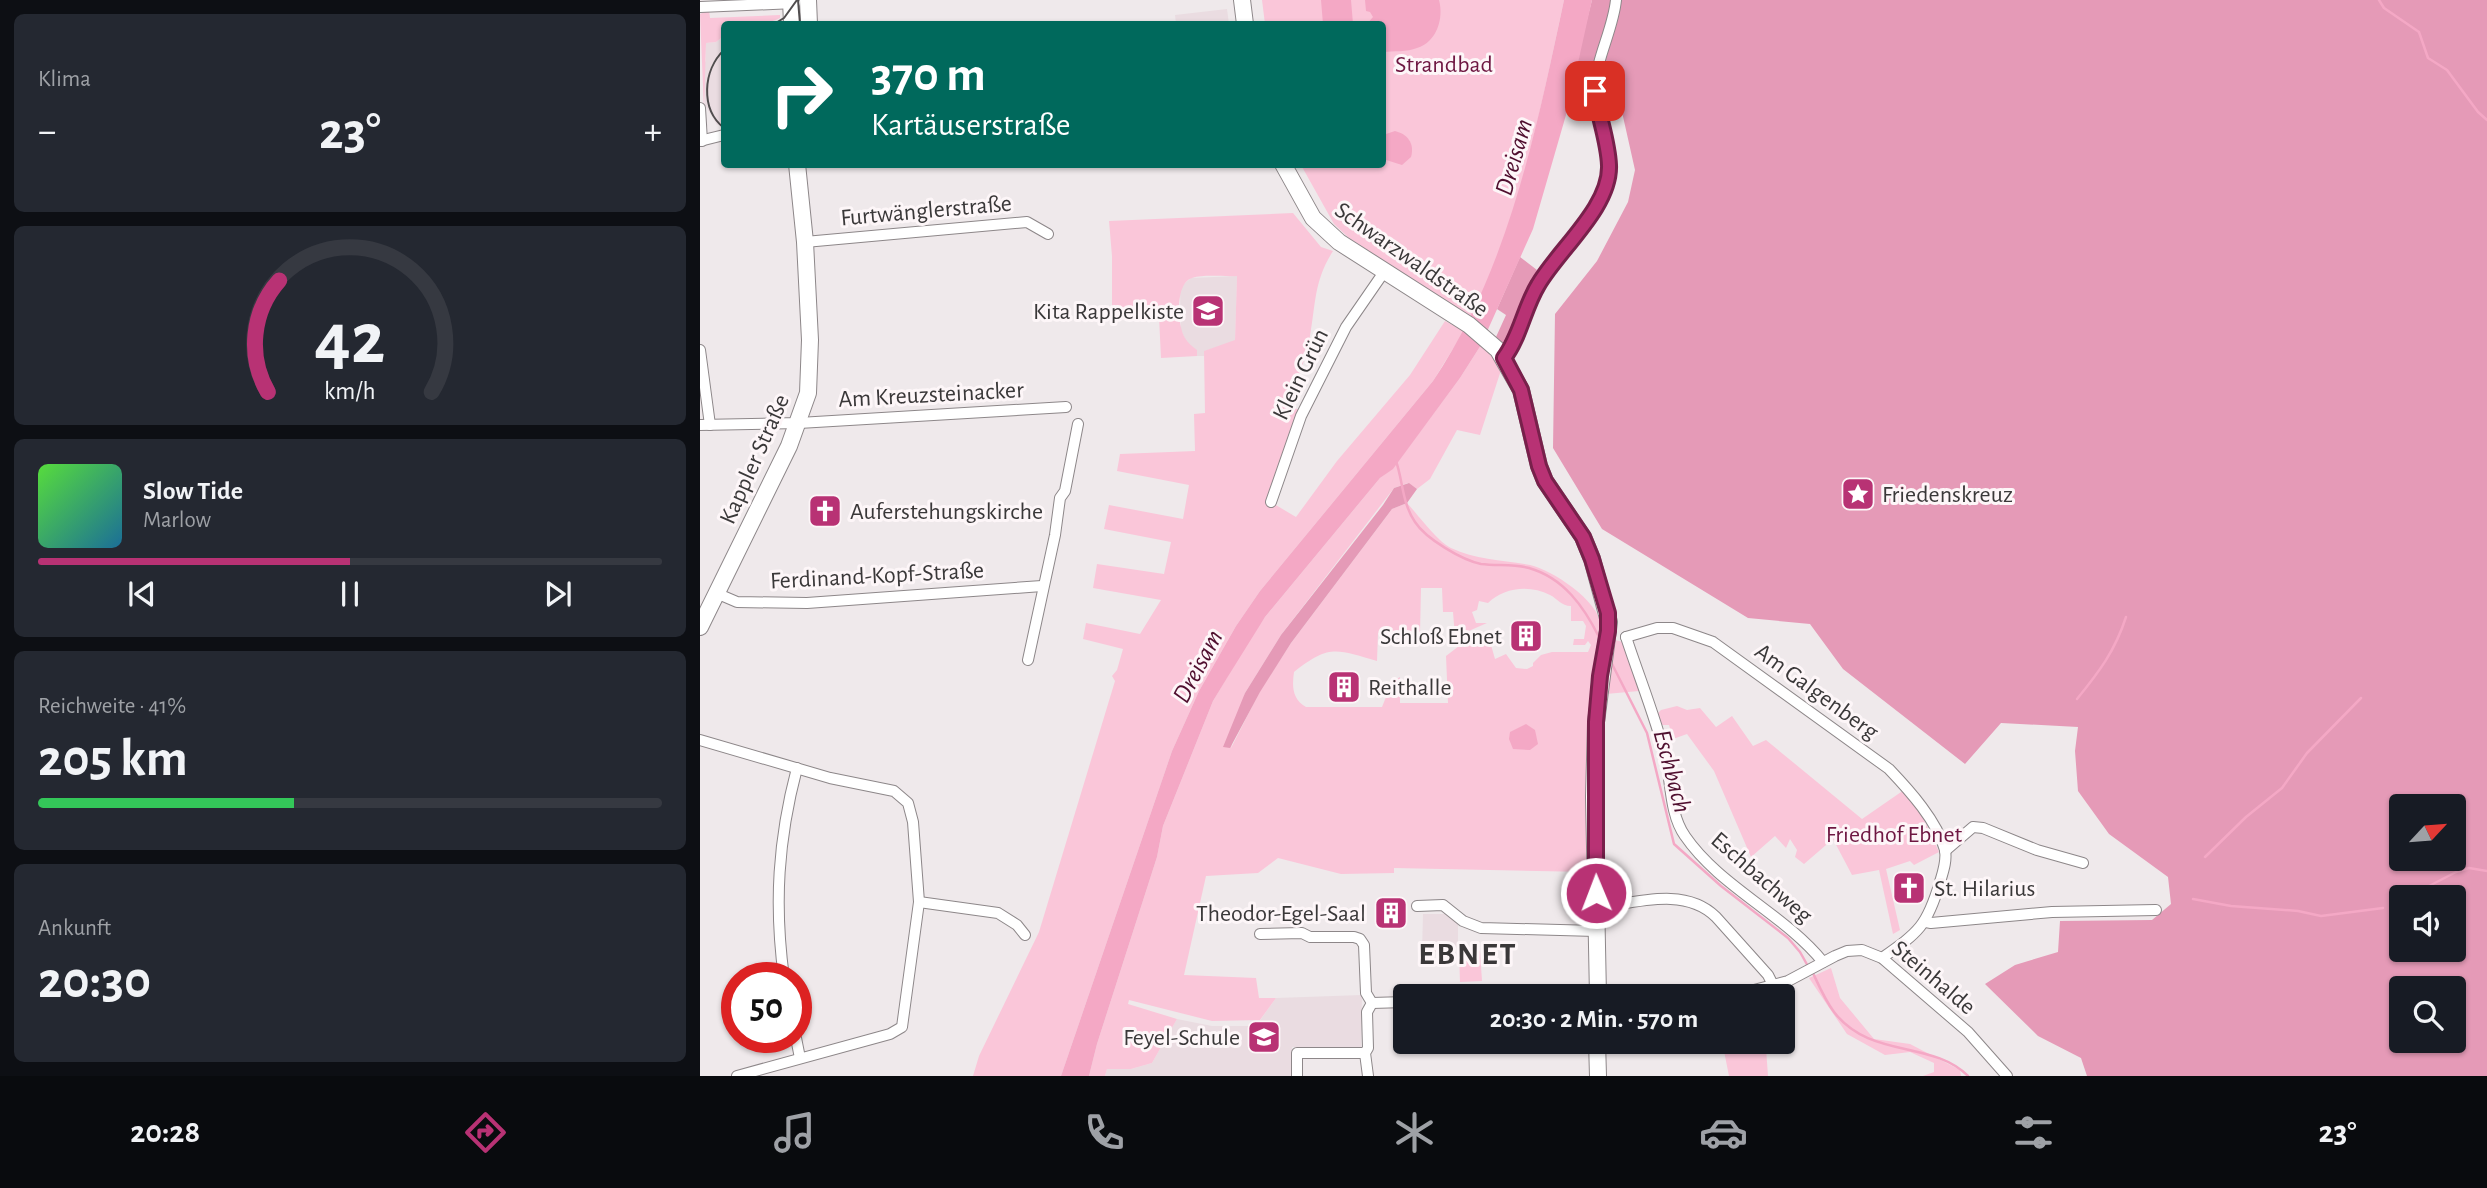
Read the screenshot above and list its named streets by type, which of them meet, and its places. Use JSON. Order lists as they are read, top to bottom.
{
  "streets": {
    "main road": ["Schwarzwaldstraße", "Kappler Straße"],
    "street": [
      "Furtwänglerstraße",
      "Klein Grün",
      "Am Kreuzsteinacker",
      "Ferdinand-Kopf-Straße",
      "Am Galgenberg",
      "Eschbachweg",
      "Steinhalde"
    ]
  },
  "crossings": [
    ["Furtwänglerstraße", "Kappler Straße"],
    ["Schwarzwaldstraße", "Klein Grün"],
    ["Am Kreuzsteinacker", "Kappler Straße"],
    ["Kappler Straße", "Ferdinand-Kopf-Straße"],
    ["Am Galgenberg", "Eschbachweg"],
    ["Eschbachweg", "Steinhalde"]
  ],
  "districts": ["EBNET"],
  "water": ["Dreisam", "Eschbach"],
  "parks": ["Strandbad", "Friedhof Ebnet"],
  "places": {
    "school or university": ["Kita Rappelkiste", "Feyel-Schule"],
    "place": ["Friedenskreuz"],
    "church": ["Auferstehungskirche", "St. Hilarius"],
    "building": ["Schloß Ebnet", "Reithalle", "Theodor-Egel-Saal"]
  },
  "north": "top right",
  "page": {
    "tile": [
      "Klima",
      ["Reichweite · 41%", "205 km"],
      ["Ankunft", "20:30"]
    ],
    "turn": ["370 m", "Kartäuserstraße"],
    "heat": ["−", "23°", "+"],
    "song": ["Slow Tide", "Marlow"],
    "limit": "50",
    "trip": "20:30 · 2 Min. · 570 m",
    "tabs": ["20:28", "23°"],
    "gauge": ["42", "km/h"]
  }
}
